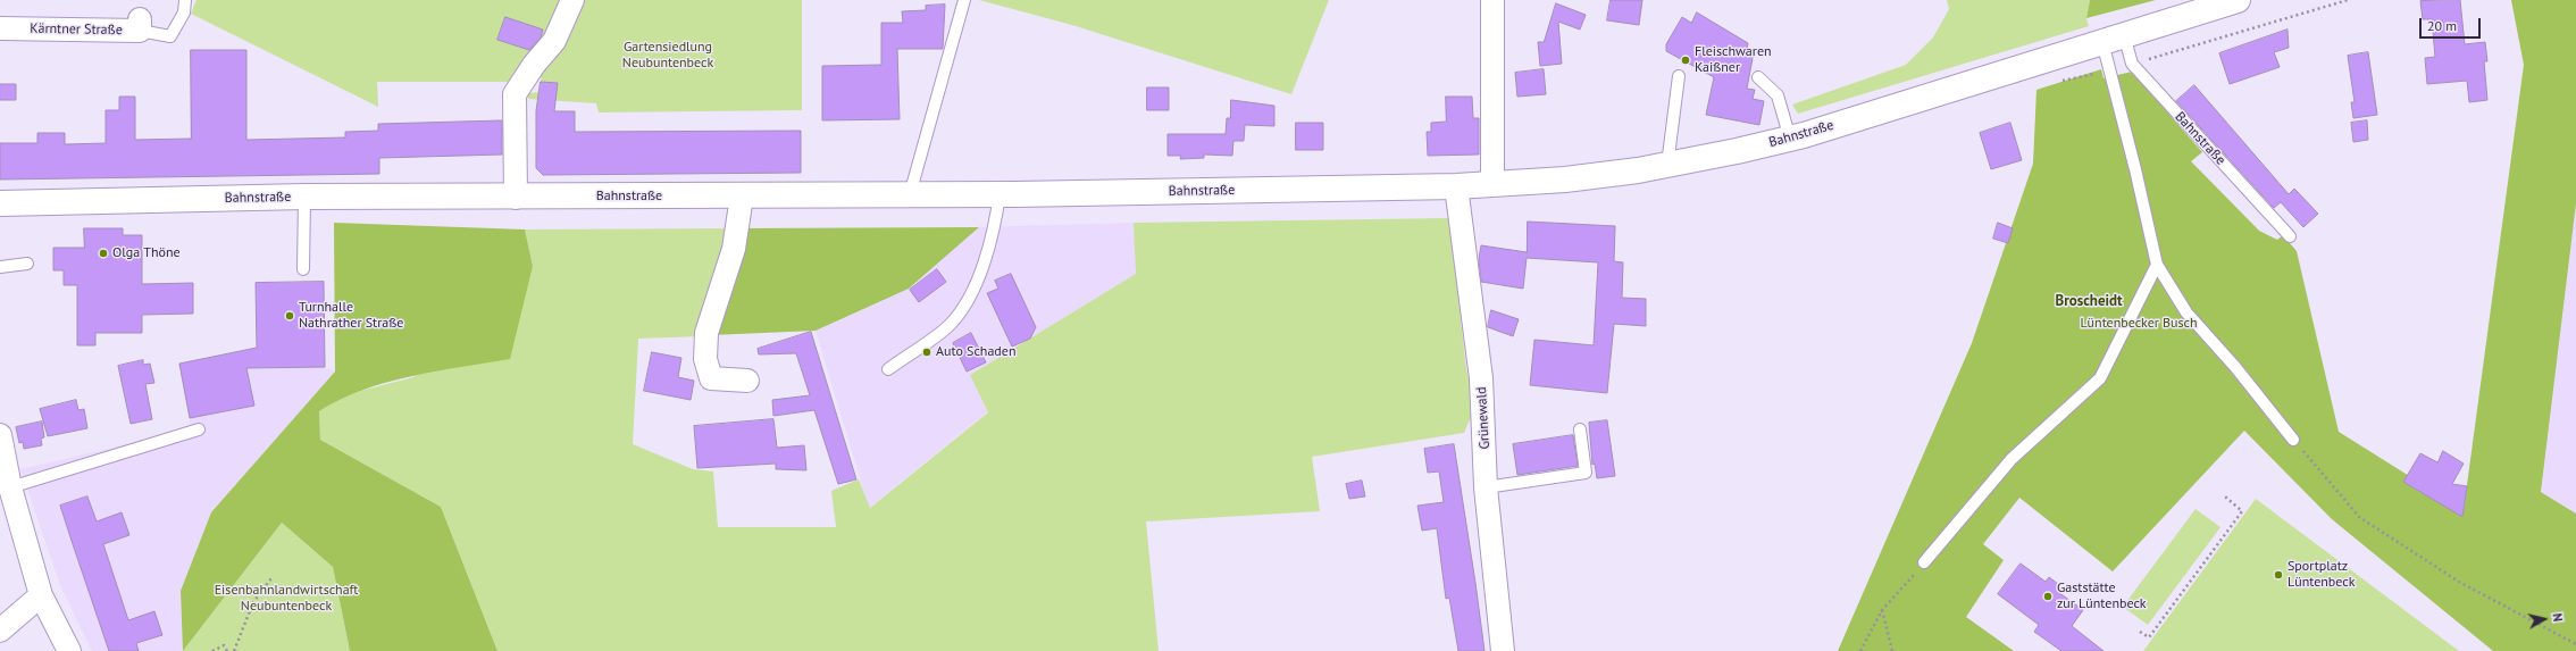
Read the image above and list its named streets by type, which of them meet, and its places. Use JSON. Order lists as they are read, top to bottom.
{
  "streets": {
    "main road": ["Bahnstraße"],
    "street": ["Kärntner Straße", "Grünewald"]
  },
  "crossings": [
    ["Bahnstraße", "Grünewald"]
  ],
  "districts": ["Broscheidt"],
  "parks": ["Gartensiedlung Neubuntenbeck", "Lüntenbecker Busch", "Eisenbahnlandwirtschaft Neubuntenbeck"],
  "places": [
    "Fleischwaren Kaißner",
    "Olga Thöne",
    "Turnhalle Nathrather Straße",
    "Auto Schaden",
    "Sportplatz Lüntenbeck",
    "Gaststätte zur Lüntenbeck"
  ],
  "scale_bar": "20 m",
  "north": "right"
}
